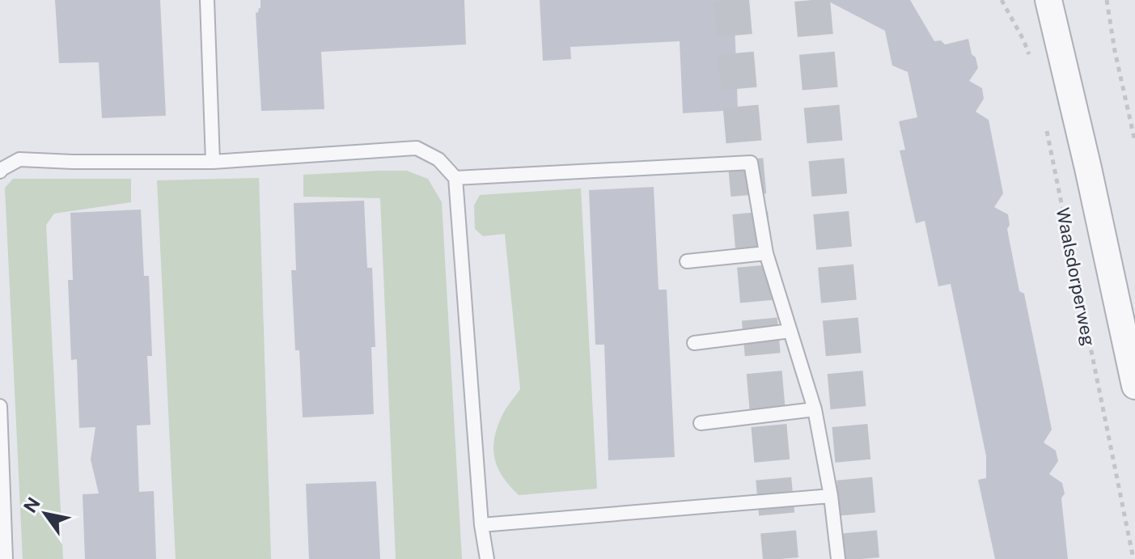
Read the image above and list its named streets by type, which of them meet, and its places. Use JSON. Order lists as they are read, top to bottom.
{
  "streets": {
    "street": ["Waalsdorperweg"]
  },
  "north": "top left"
}
